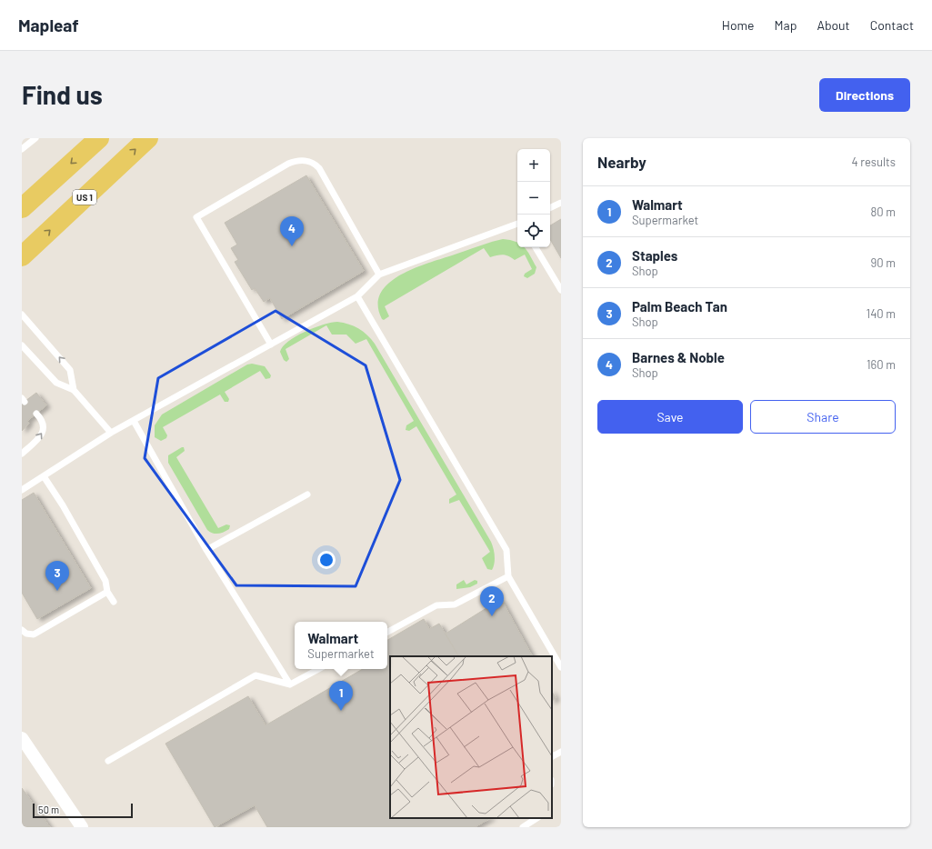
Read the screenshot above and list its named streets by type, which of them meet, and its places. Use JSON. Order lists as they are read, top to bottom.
{
  "streets": {
    "main road": ["US 1"]
  },
  "scale_bar": "50 m",
  "page": {
    "header": "Mapleaf",
    "nav": [
      "Home",
      "Map",
      "About",
      "Contact"
    ],
    "buttons": [
      "Directions",
      ["Save", "Share"]
    ],
    "title": "Find us",
    "heading": ["Nearby", "4 results"],
    "map_buttons": ["+", "−"],
    "list": [
      {
        "mark": "1",
        "name": "Walmart",
        "note": "Supermarket",
        "value": "80 m"
      },
      {
        "mark": "2",
        "name": "Staples",
        "note": "Shop",
        "value": "90 m"
      },
      {
        "mark": "3",
        "name": "Palm Beach Tan",
        "note": "Shop",
        "value": "140 m"
      },
      {
        "mark": "4",
        "name": "Barnes & Noble",
        "note": "Shop",
        "value": "160 m"
      }
    ],
    "pins": [
      "4",
      "3",
      "2",
      "1"
    ],
    "popup": ["Walmart", "Supermarket"],
    "scale": "50 m"
  }
}
